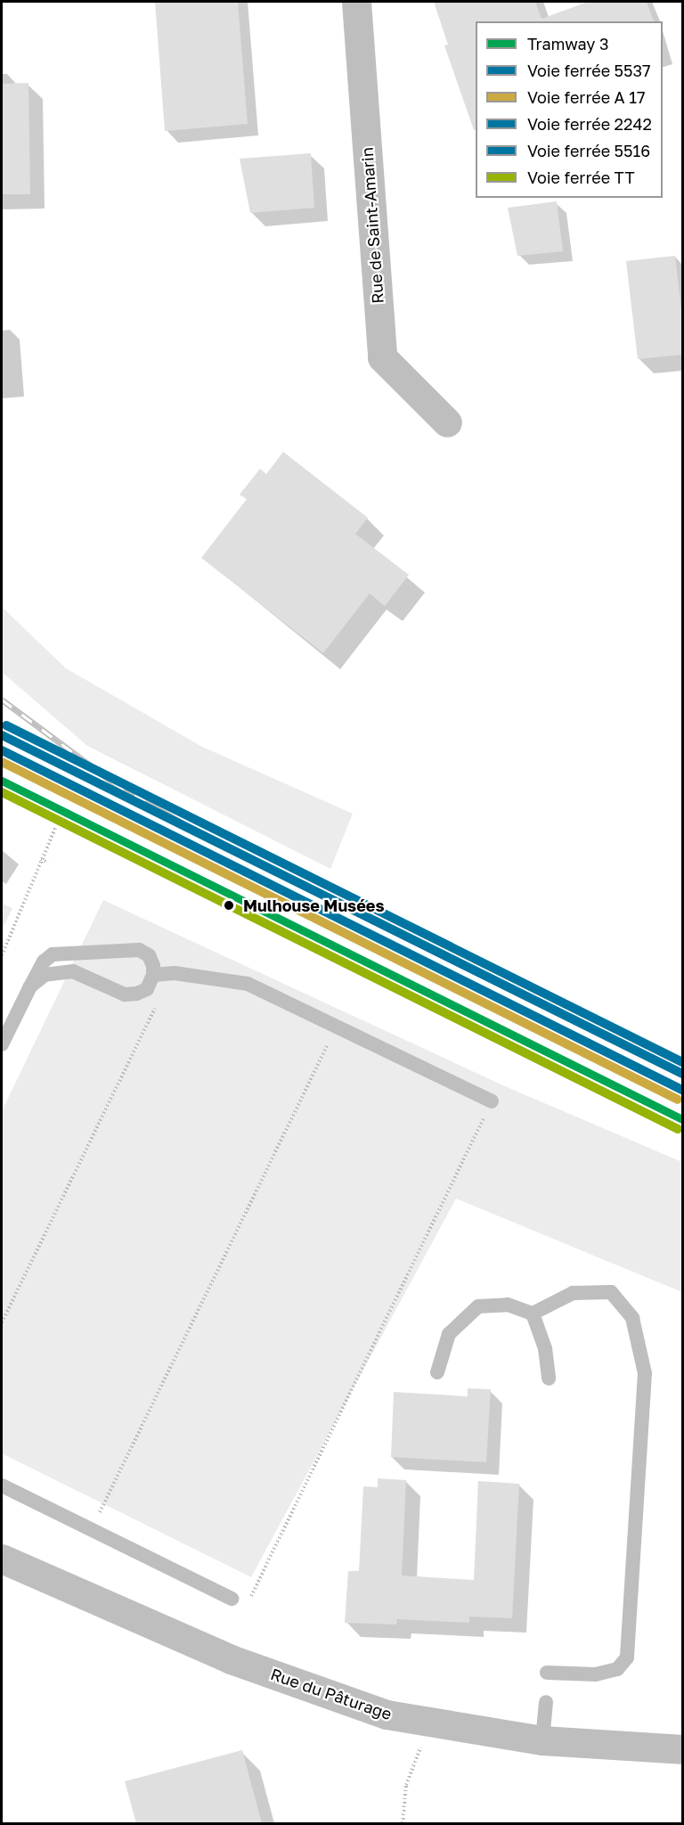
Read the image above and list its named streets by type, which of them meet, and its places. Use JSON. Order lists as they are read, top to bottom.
{
  "streets": {
    "street": ["Rue de Saint-Amarin", "Rue du Pâturage"]
  },
  "places": ["Mulhouse Musées"],
  "lines": [
    "rail line 5516",
    "rail line 2242",
    "rail line 5537",
    "tram line 3",
    "rail line TT"
  ],
  "legend": [
    "Tramway 3",
    "Voie ferrée 5537",
    "Voie ferrée A 17",
    "Voie ferrée 2242",
    "Voie ferrée 5516",
    "Voie ferrée TT"
  ]
}
